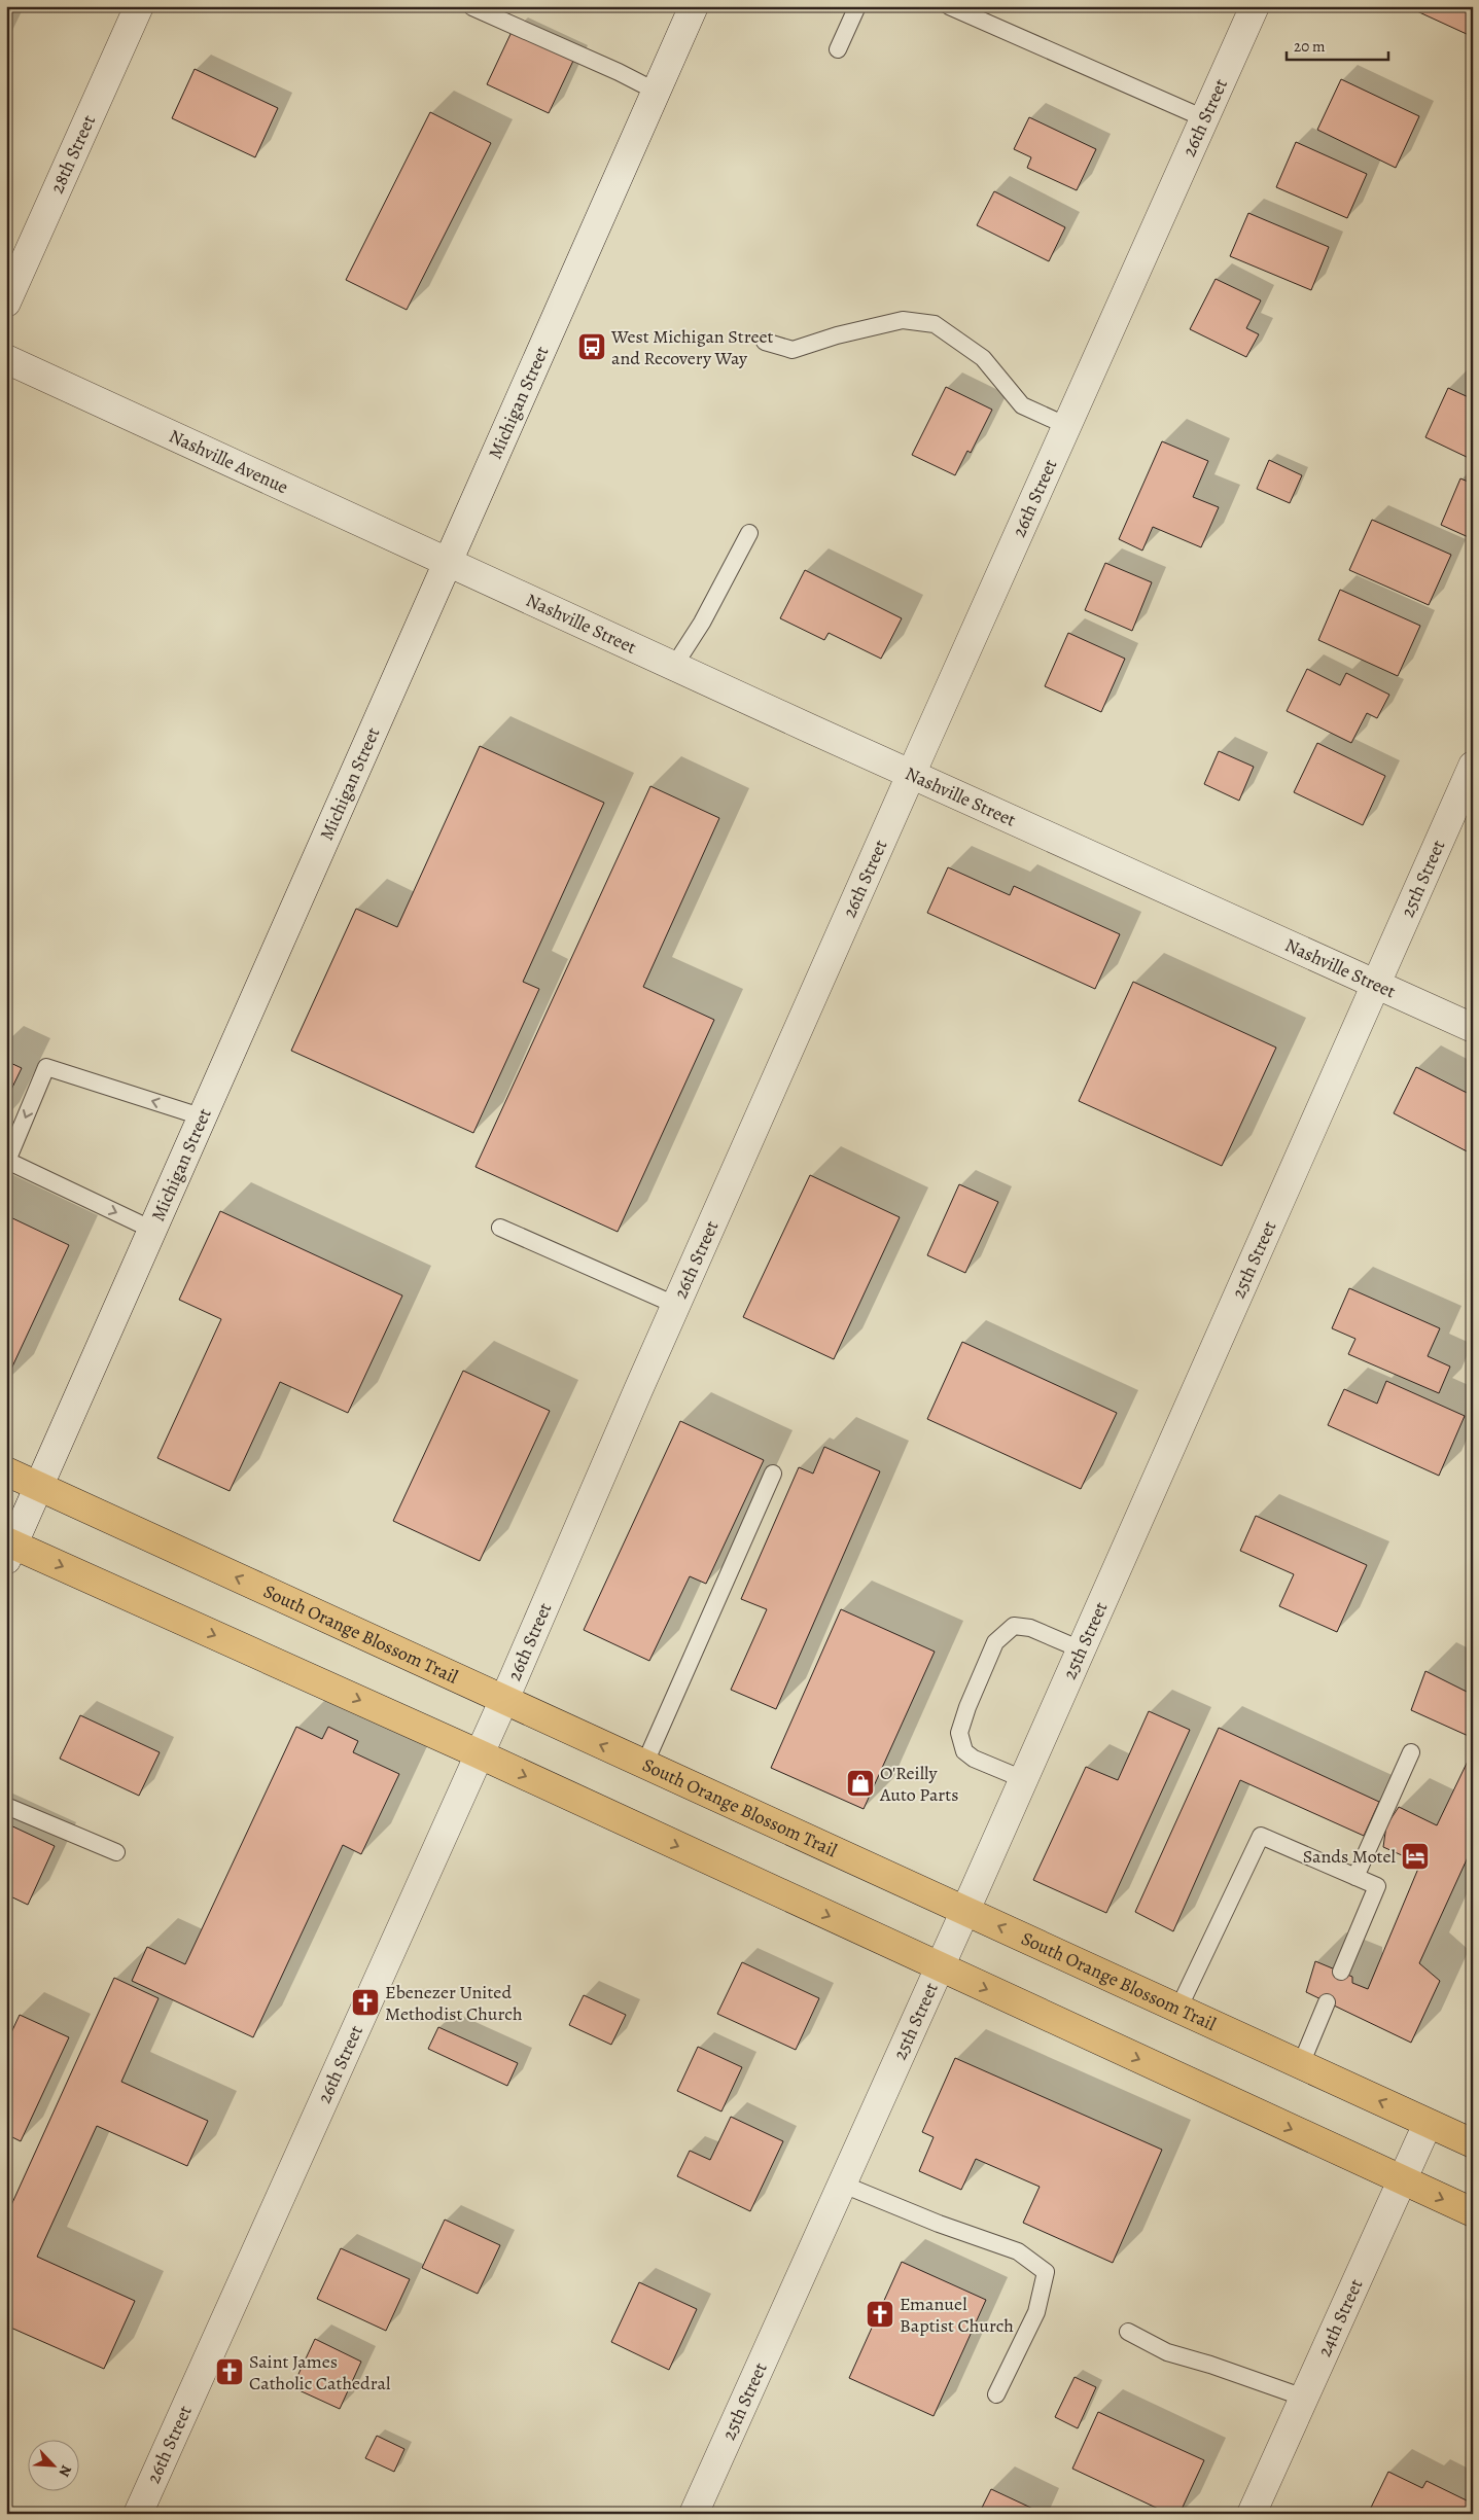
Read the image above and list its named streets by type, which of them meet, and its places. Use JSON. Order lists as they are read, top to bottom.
{
  "streets": {
    "main road": ["South Orange Blossom Trail"],
    "street": [
      "26th Street",
      "28th Street",
      "Michigan Street",
      "Nashville Avenue",
      "Nashville Street",
      "25th Street",
      "24th Street"
    ]
  },
  "crossings": [
    ["26th Street", "Nashville Street"],
    ["26th Street", "South Orange Blossom Trail"],
    ["Michigan Street", "Nashville Avenue"],
    ["Michigan Street", "Nashville Street"],
    ["Michigan Street", "South Orange Blossom Trail"],
    ["Nashville Avenue", "Nashville Street"],
    ["Nashville Street", "25th Street"],
    ["25th Street", "South Orange Blossom Trail"],
    ["South Orange Blossom Trail", "24th Street"]
  ],
  "places": {
    "bus stop": ["West Michigan Street and Recovery Way"],
    "shop": ["O'Reilly Auto Parts"],
    "hotel": ["Sands Motel"],
    "church": ["Ebenezer United Methodist Church", "Emanuel Baptist Church", "Saint James Catholic Cathedral"]
  },
  "scale_bar": "20 m",
  "north": "bottom right"
}
